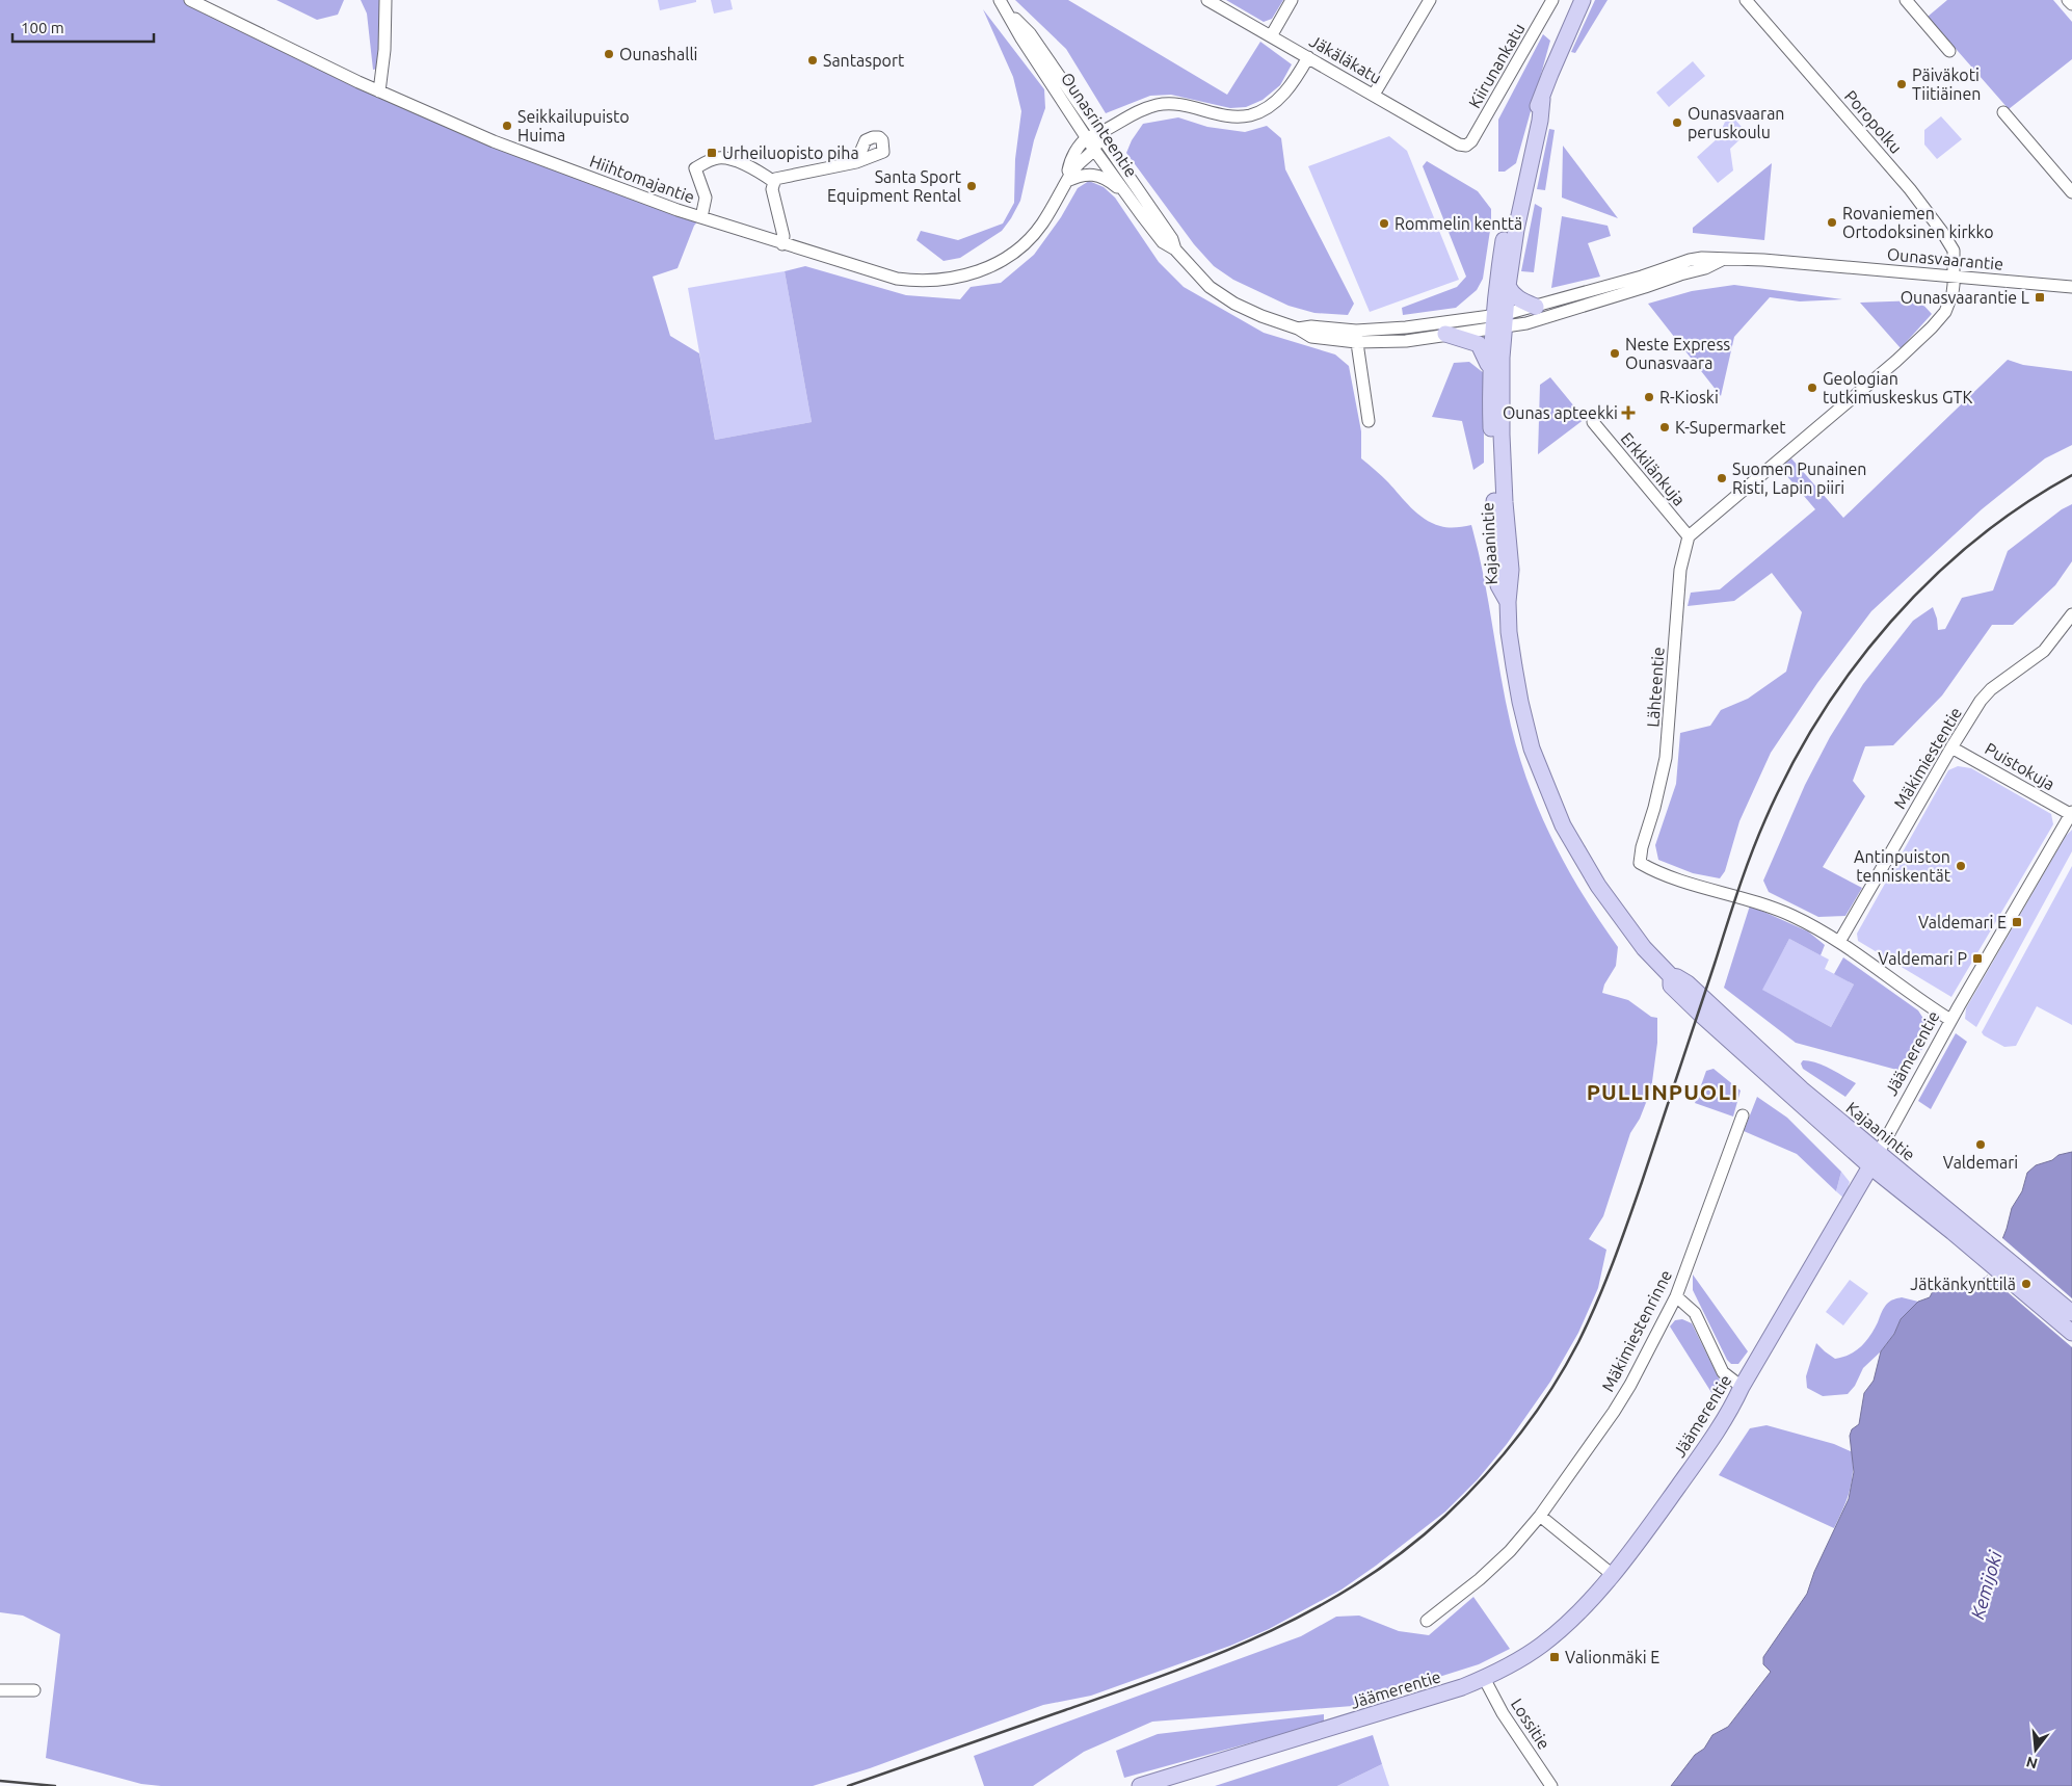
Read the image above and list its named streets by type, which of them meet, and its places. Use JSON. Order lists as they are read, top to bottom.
{
  "streets": {
    "main road": ["Kajaanintie", "Jäämerentie"],
    "street": [
      "Jäkäläkatu",
      "Kiirunankatu",
      "Poropolku",
      "Ounasrinteentie",
      "Hiihtomajantie",
      "Ounasvaarantie",
      "Erkkilänkuja",
      "Lähteentie",
      "Mäkimiestentie",
      "Puistokuja",
      "Mäkimiestenrinne",
      "Lossitie"
    ]
  },
  "crossings": [
    ["Jäkäläkatu", "Kiirunankatu"],
    ["Poropolku", "Ounasvaarantie"],
    ["Ounasrinteentie", "Hiihtomajantie"],
    ["Ounasrinteentie", "Ounasvaarantie"],
    ["Ounasrinteentie", "Kajaanintie"],
    ["Ounasvaarantie", "Kajaanintie"],
    ["Erkkilänkuja", "Lähteentie"],
    ["Lähteentie", "Mäkimiestentie"],
    ["Lähteentie", "Jäämerentie"],
    ["Mäkimiestentie", "Puistokuja"],
    ["Puistokuja", "Jäämerentie"],
    ["Jäämerentie", "Lossitie"]
  ],
  "districts": ["PULLINPUOLI"],
  "water": ["Kemijoki"],
  "places": {
    "other": [
      "Ounashalli",
      "Santasport",
      "Päiväkoti Tiitiäinen",
      "Ounasvaaran peruskoulu",
      "Seikkailupuisto Huima",
      "Santa Sport Equipment Rental",
      "Rovaniemen Ortodoksinen kirkko",
      "Rommelin kenttä",
      "Neste Express Ounasvaara",
      "Geologian tutkimuskeskus GTK",
      "R-Kioski",
      "K-Supermarket",
      "Suomen Punainen Risti, Lapin piiri",
      "Antinpuiston tenniskentät",
      "Valdemari",
      "Jätkänkynttilä"
    ],
    "transit": [
      "Urheiluopisto piha",
      "Ounasvaarantie L",
      "Valdemari E",
      "Valdemari P",
      "Valionmäki E"
    ],
    "health": ["Ounas apteekki"]
  },
  "scale_bar": "100 m",
  "north": "bottom"
}
